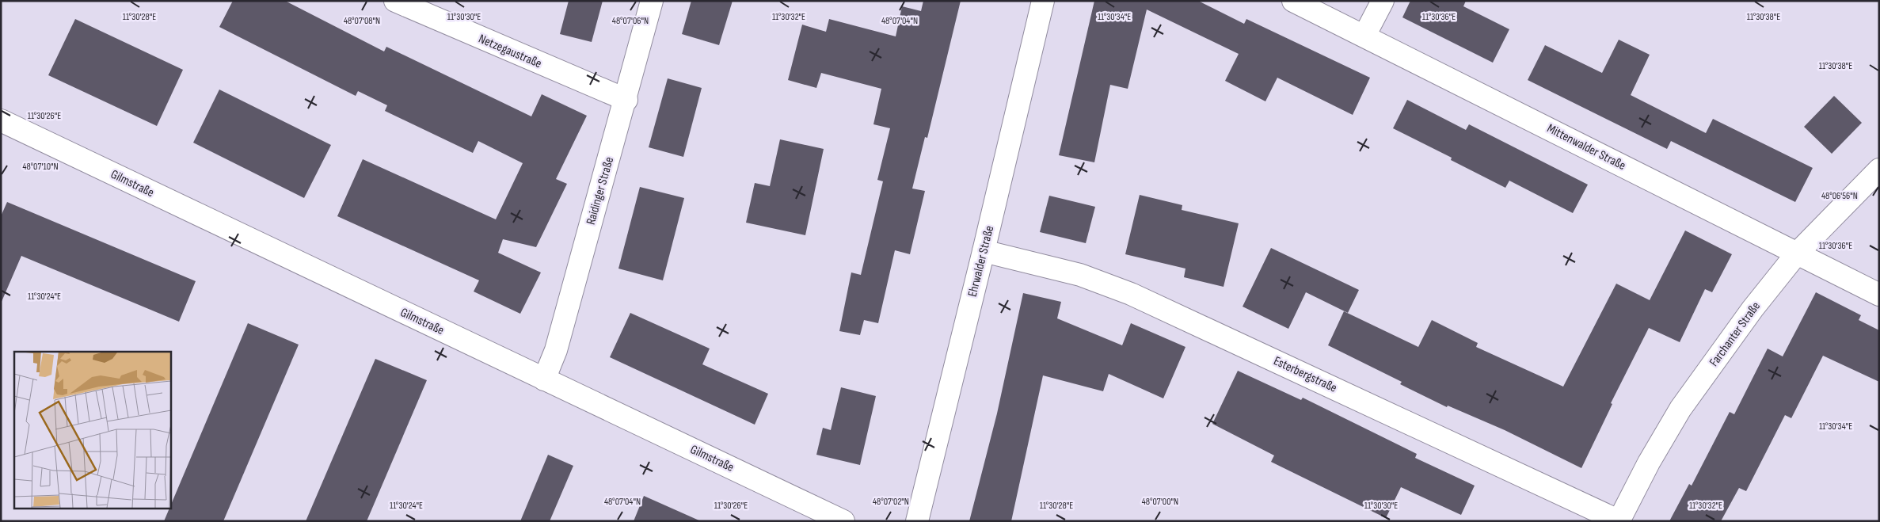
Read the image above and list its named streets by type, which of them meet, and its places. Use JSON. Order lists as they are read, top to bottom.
{
  "streets": {
    "street": [
      "Netzegaustraße",
      "Mittenwalder Straße",
      "Gilmstraße",
      "Raidinger Straße",
      "Ehrwalder Straße",
      "Farchanter Straße",
      "Esterbergstraße"
    ]
  },
  "crossings": [
    ["Netzegaustraße", "Raidinger Straße"],
    ["Mittenwalder Straße", "Farchanter Straße"],
    ["Gilmstraße", "Raidinger Straße"],
    ["Ehrwalder Straße", "Esterbergstraße"],
    ["Farchanter Straße", "Esterbergstraße"]
  ],
  "coordinates": [
    "11°30'38\"E",
    "11°30'28\"E",
    "11°30'30\"E",
    "11°30'32\"E",
    "11°30'34\"E",
    "11°30'36\"E",
    "48°07'08\"N",
    "48°07'06\"N",
    "48°07'04\"N",
    "11°30'26\"E",
    "48°07'10\"N",
    "48°06'56\"N",
    "11°30'24\"E",
    "48°07'02\"N",
    "48°07'00\"N"
  ]
}
